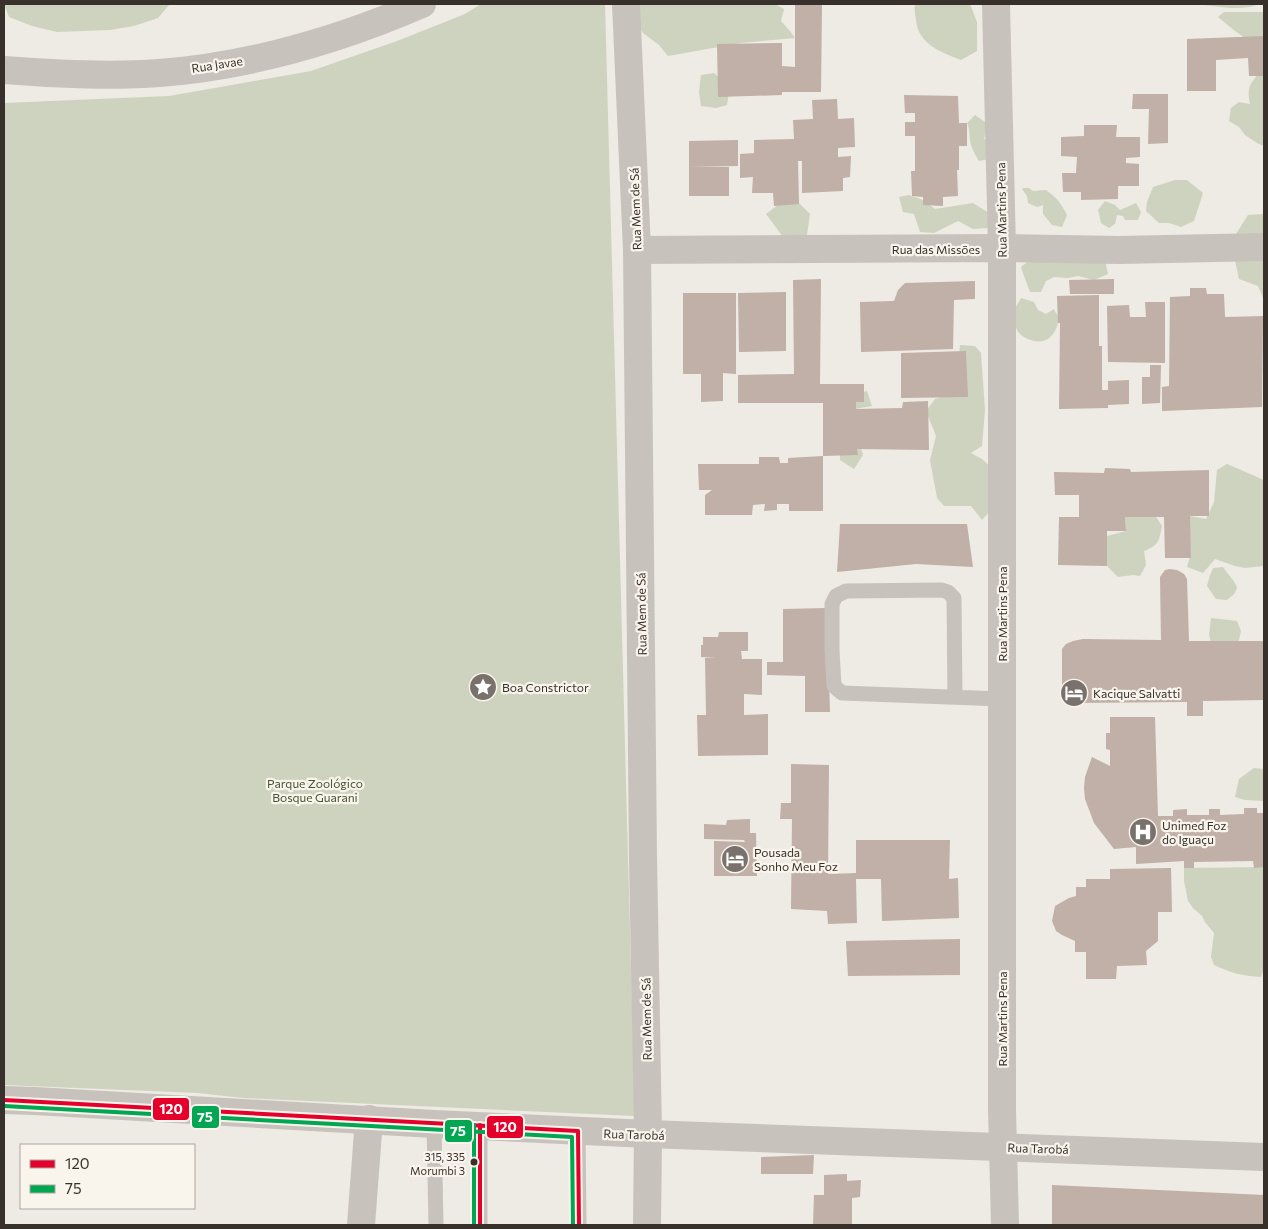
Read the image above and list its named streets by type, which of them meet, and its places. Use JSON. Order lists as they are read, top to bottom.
{
  "streets": {
    "street": [
      "Rua Javae",
      "Rua Mem de Sá",
      "Rua Martins Pena",
      "Rua das Missões",
      "Rua Tarobá"
    ]
  },
  "crossings": [
    ["Rua Mem de Sá", "Rua das Missões"],
    ["Rua Mem de Sá", "Rua Tarobá"],
    ["Rua Martins Pena", "Rua das Missões"],
    ["Rua Martins Pena", "Rua Tarobá"]
  ],
  "parks": ["Parque Zoológico Bosque Guarani"],
  "places": {
    "place": ["Boa Constrictor"],
    "hotel": ["Kacique Salvatti", "Pousada Sonho Meu Foz"],
    "hospital": ["Unimed Foz do Iguaçu"],
    "other": ["315, 335 Morumbi 3"]
  },
  "lines": ["transit line 120", "transit line 75"],
  "legend": ["120", "75"]
}
